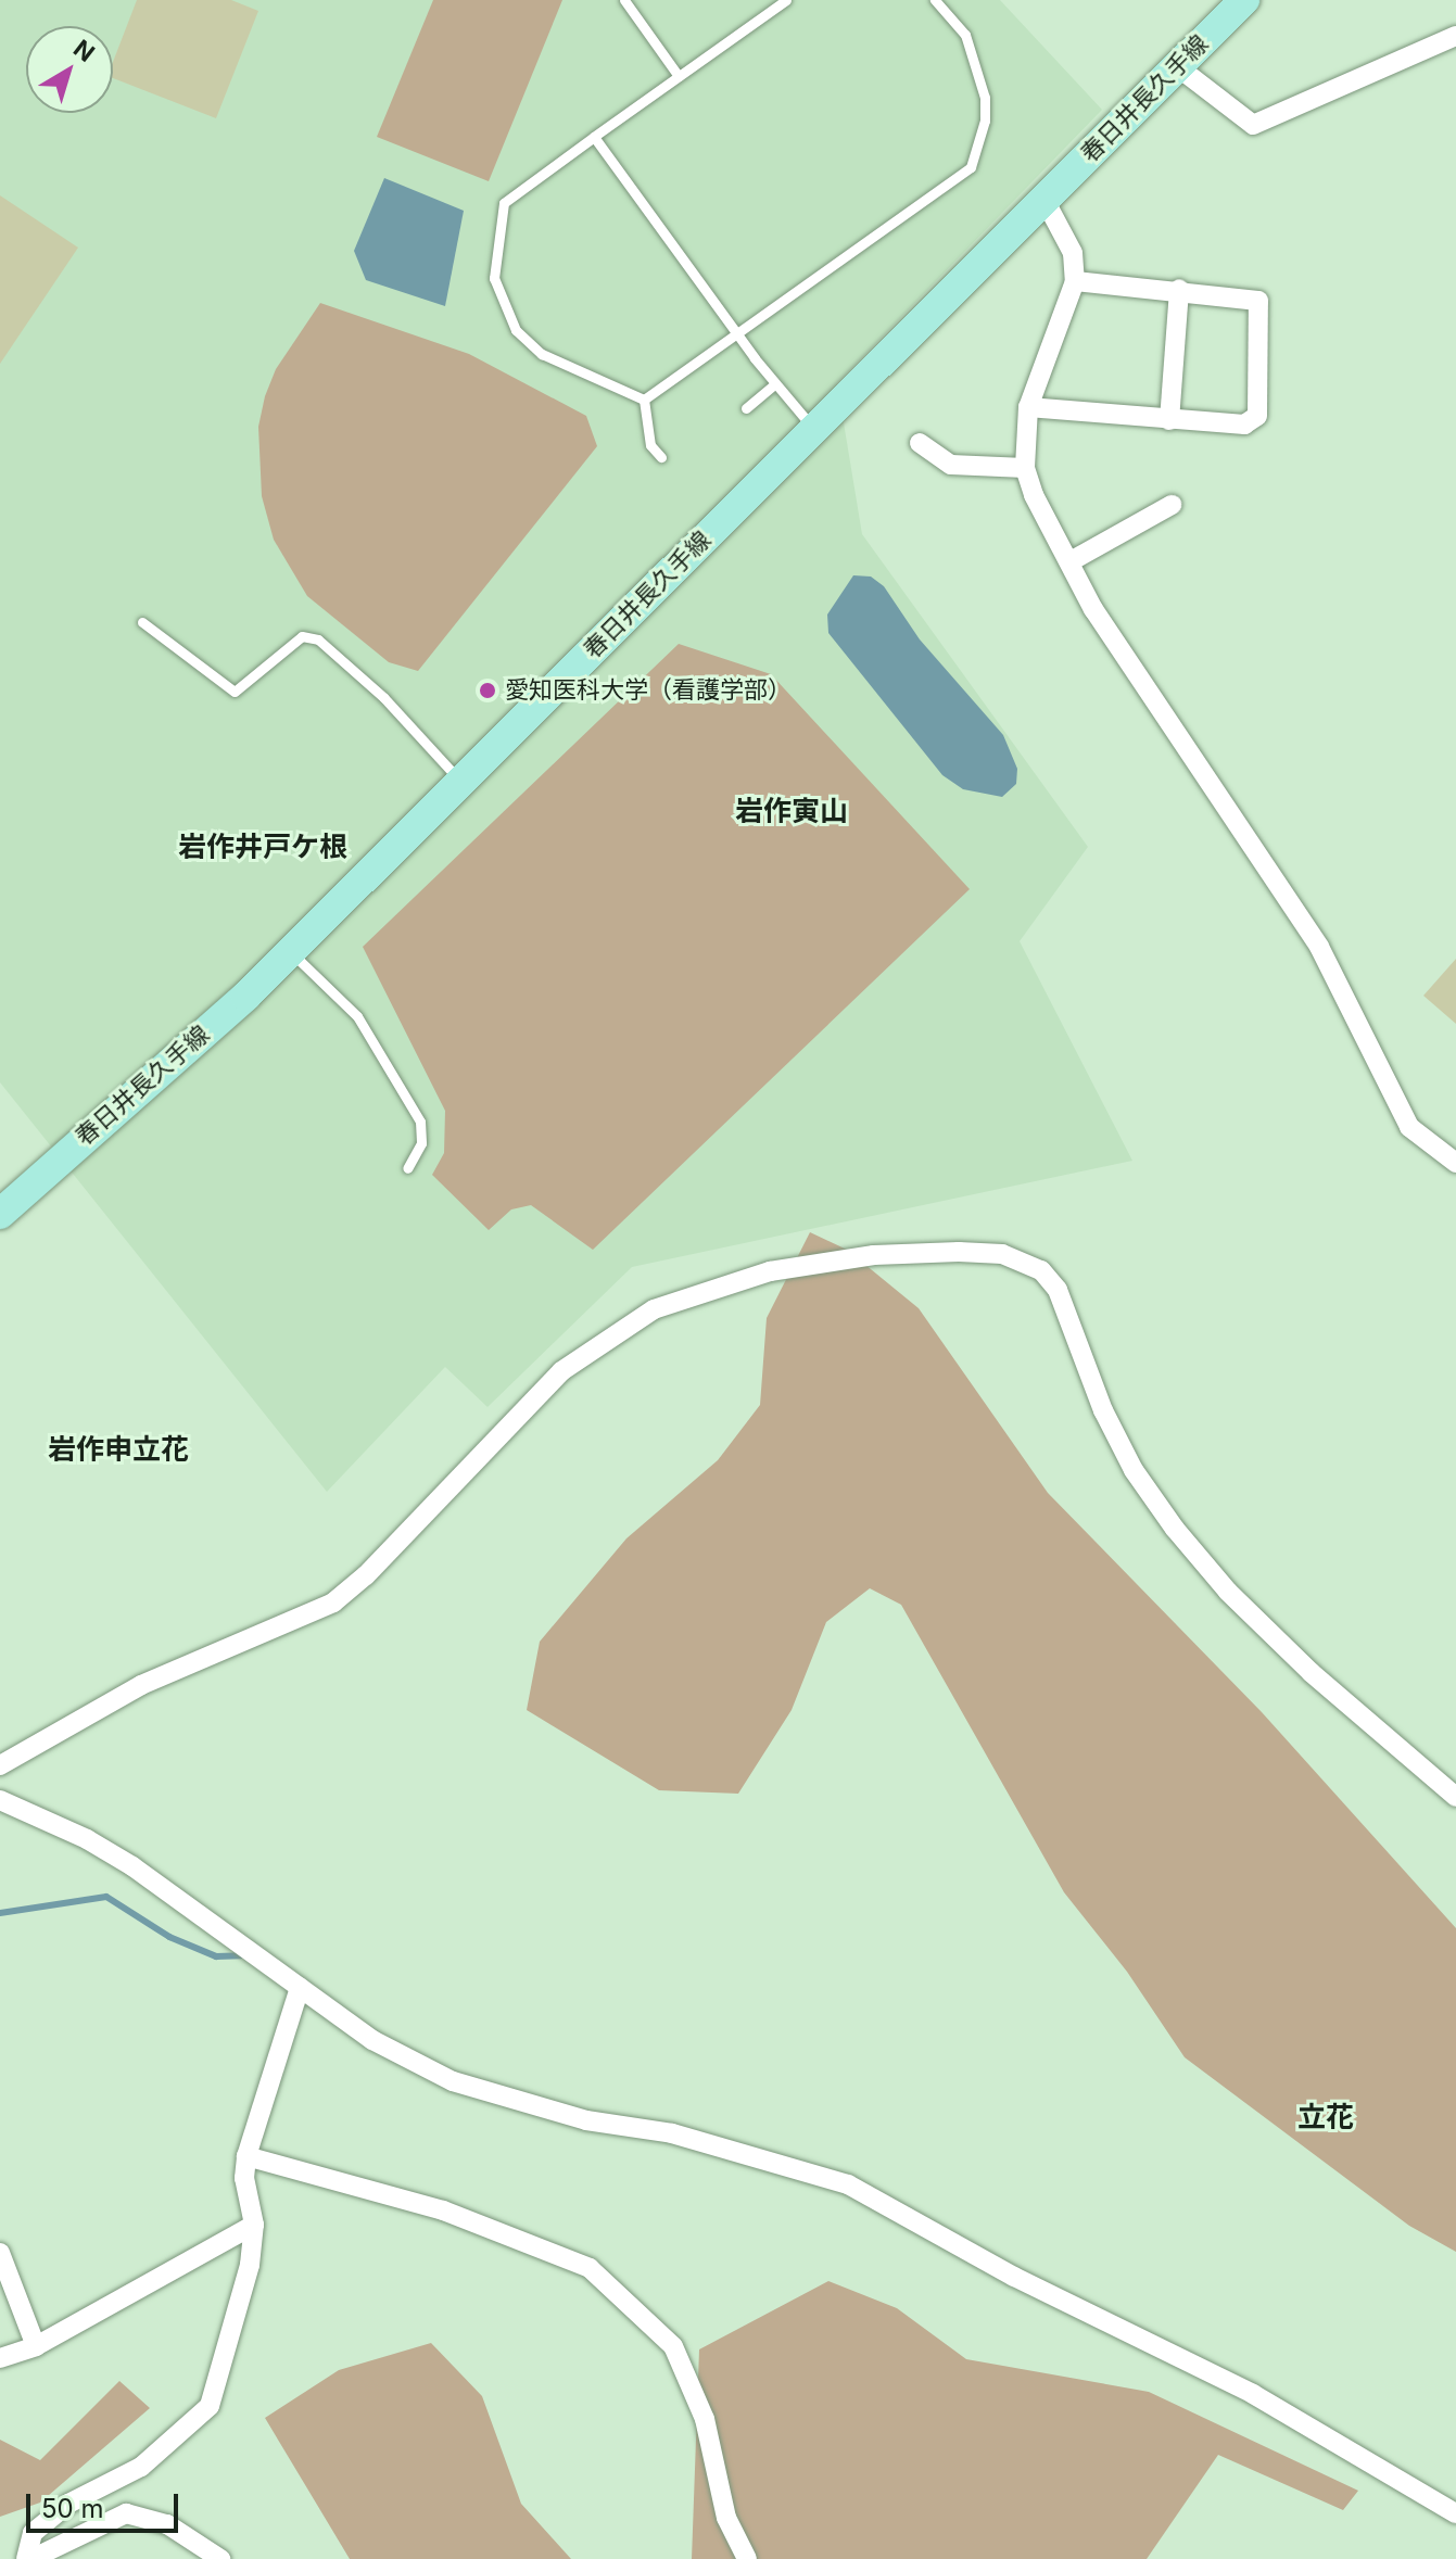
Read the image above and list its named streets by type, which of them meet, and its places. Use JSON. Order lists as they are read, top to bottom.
{
  "streets": {
    "main road": ["春日井長久手線"]
  },
  "districts": [
    "岩作寅山",
    "岩作井戸ケ根",
    "岩作申立花",
    "立花"
  ],
  "places": ["愛知医科大学（看護学部）"],
  "scale_bar": "50 m",
  "north": "top right"
}
